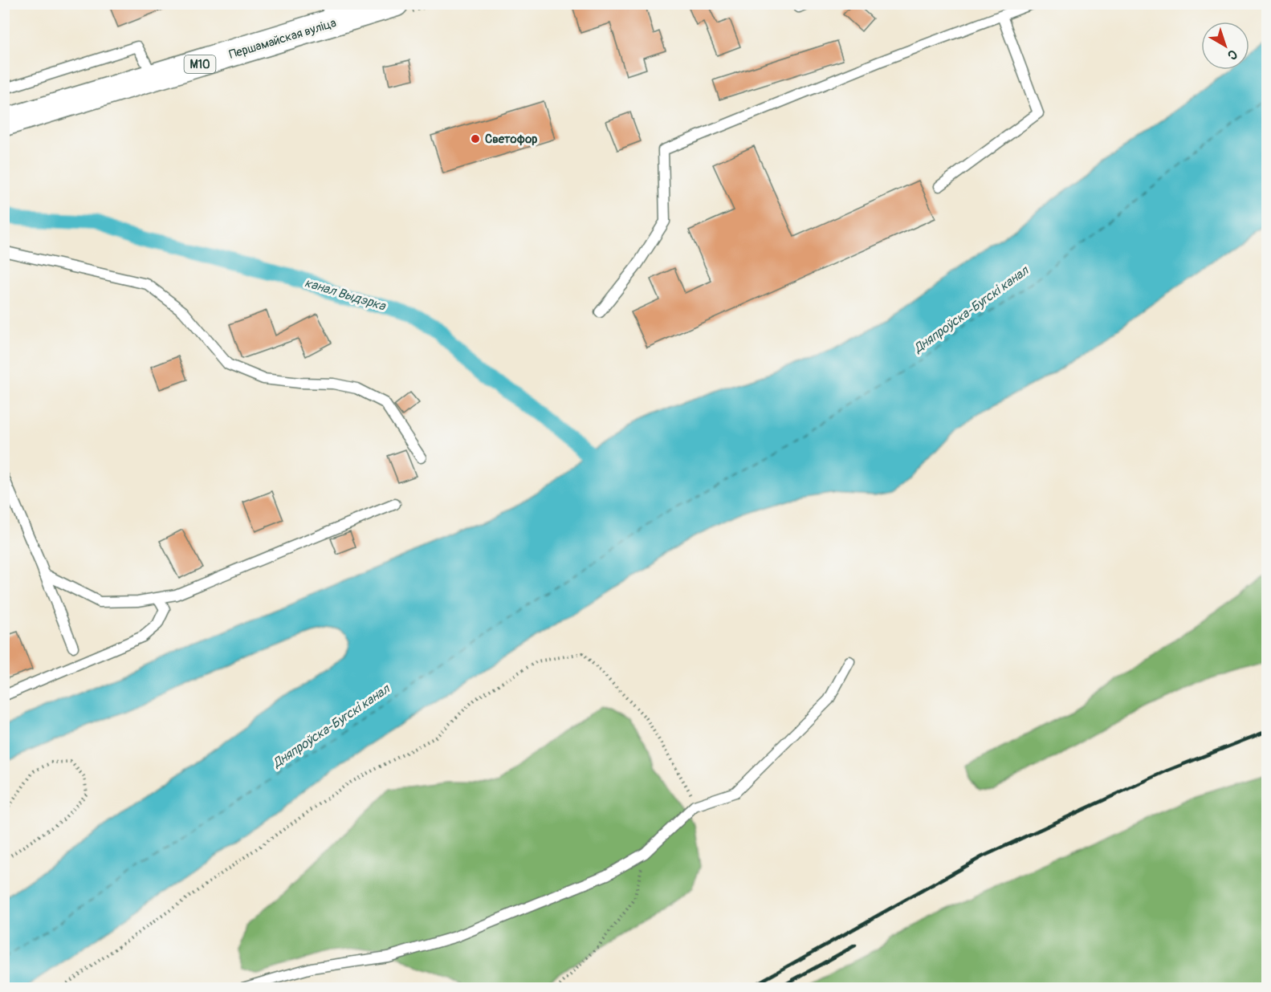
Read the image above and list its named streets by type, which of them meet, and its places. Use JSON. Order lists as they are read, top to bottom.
{
  "streets": {
    "main road": ["Першамайская вуліца", "М10"]
  },
  "water": ["канал Выдэрка", "Дняпроўска-Бугскі канал"],
  "places": ["Светофор"],
  "north": "bottom right"
}
